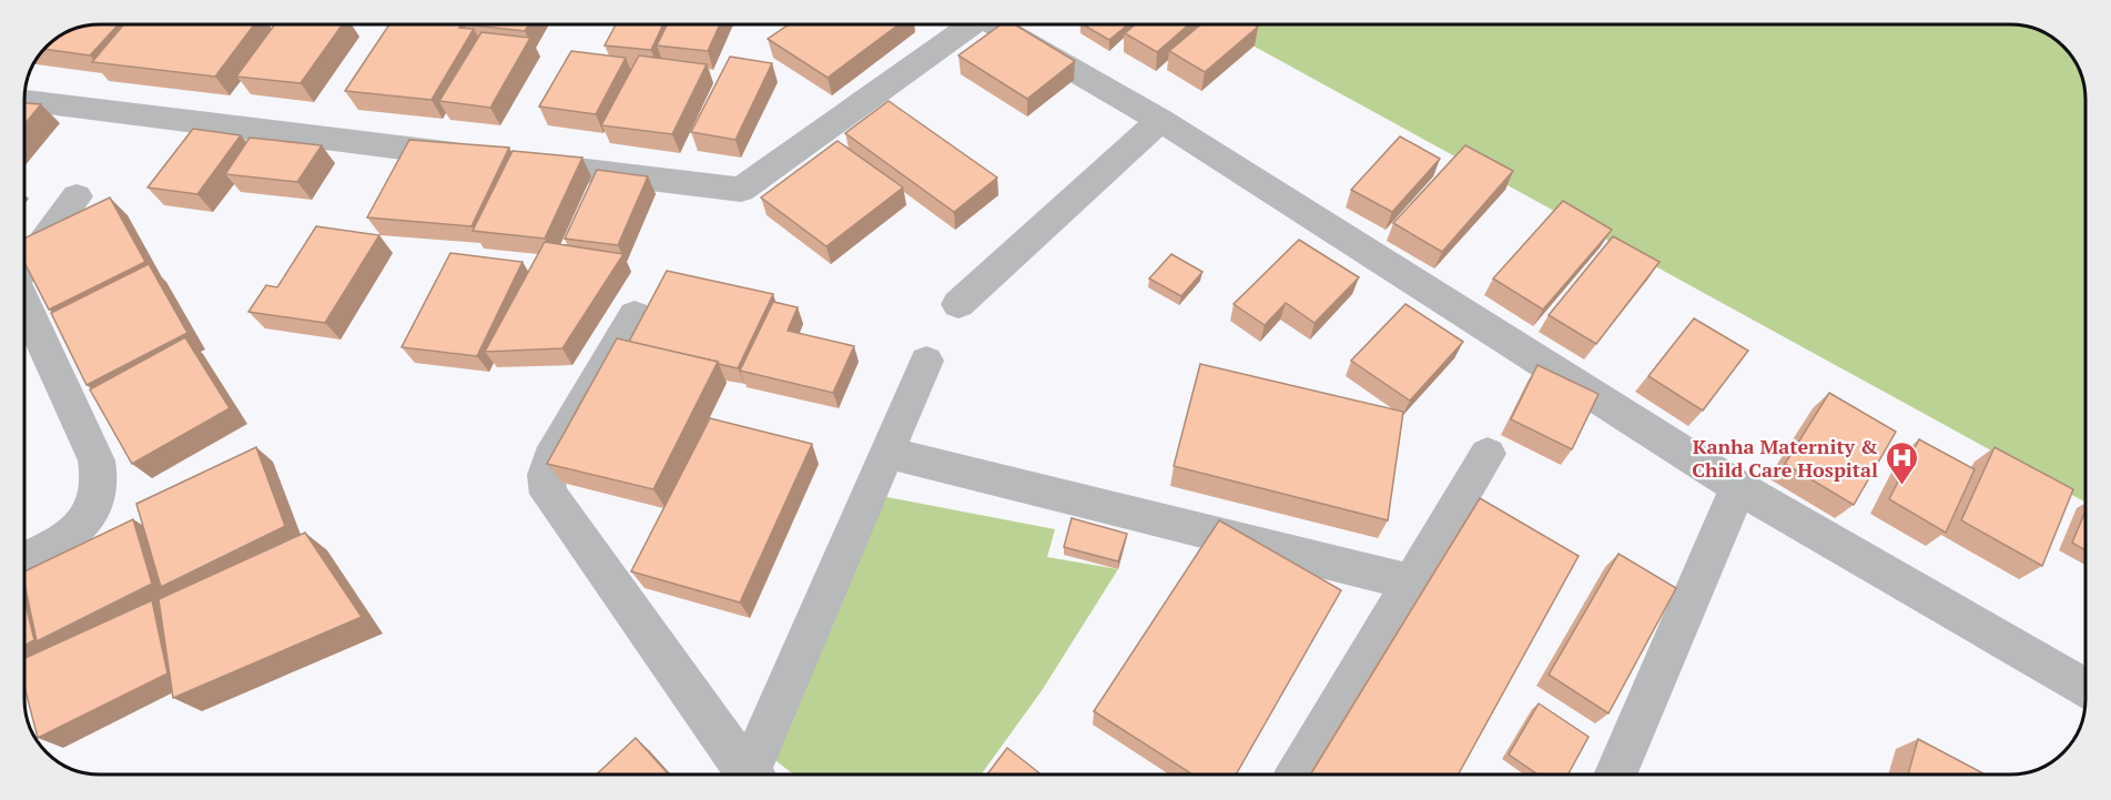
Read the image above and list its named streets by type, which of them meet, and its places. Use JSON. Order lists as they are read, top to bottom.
{
  "places": {
    "hospital": ["Kanha Maternity & Child Care Hospital"]
  }
}
